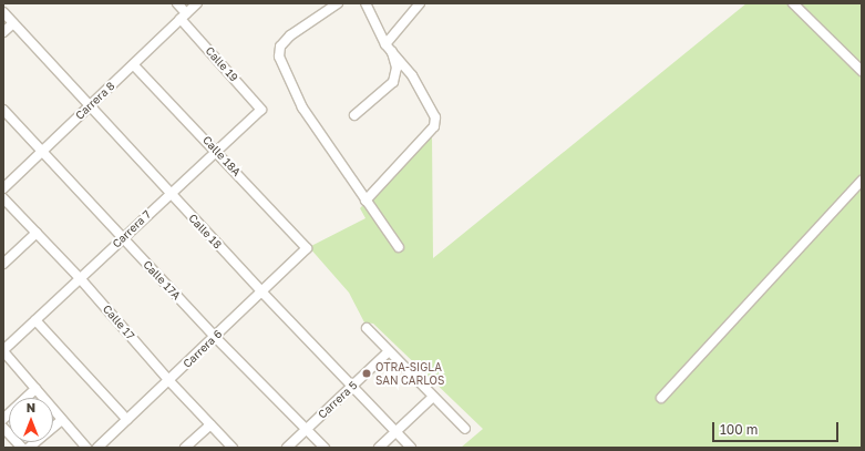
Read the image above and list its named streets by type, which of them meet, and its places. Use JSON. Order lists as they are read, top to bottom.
{
  "streets": {
    "street": [
      "Calle 19",
      "Carrera 8",
      "Calle 18A",
      "Carrera 7",
      "Calle 18",
      "Calle 17A",
      "Calle 17",
      "Carrera 6",
      "Carrera 5"
    ]
  },
  "crossings": [
    ["Calle 19", "Carrera 8"],
    ["Calle 19", "Carrera 7"],
    ["Carrera 8", "Calle 18A"],
    ["Carrera 8", "Calle 18"],
    ["Carrera 8", "Calle 17A"],
    ["Calle 18A", "Carrera 7"],
    ["Calle 18A", "Carrera 6"],
    ["Carrera 7", "Calle 18"],
    ["Carrera 7", "Calle 17A"],
    ["Carrera 7", "Calle 17"],
    ["Calle 18", "Carrera 6"],
    ["Calle 18", "Carrera 5"],
    ["Calle 17A", "Carrera 6"],
    ["Calle 17A", "Carrera 5"],
    ["Calle 17", "Carrera 6"]
  ],
  "places": ["OTRA-SIGLA SAN CARLOS"],
  "scale_bar": "100 m",
  "north": "top"
}
